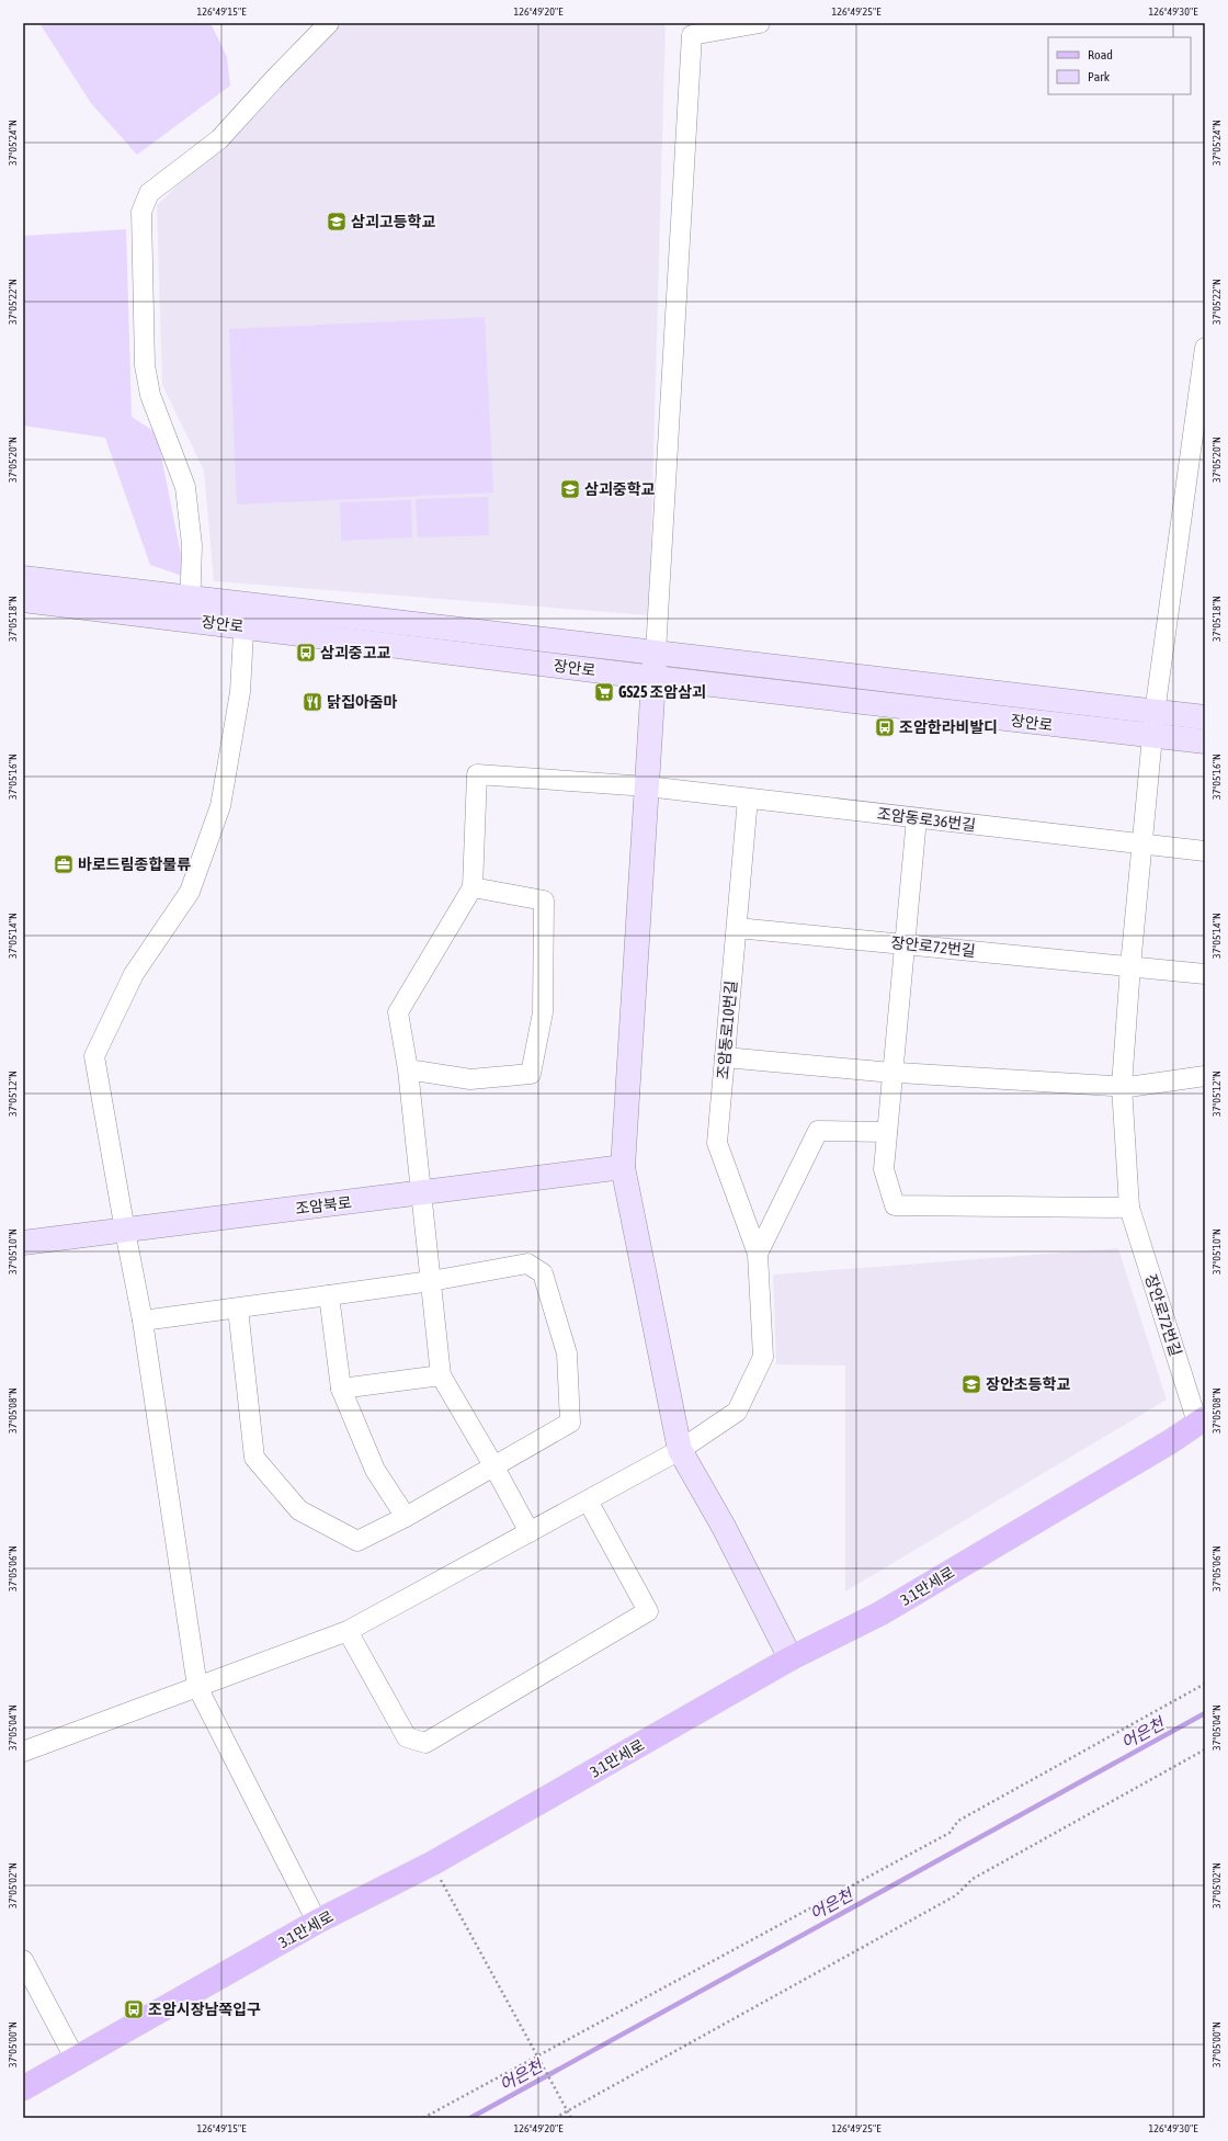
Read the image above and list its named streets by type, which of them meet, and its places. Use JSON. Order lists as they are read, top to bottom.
{
  "streets": {
    "main road": ["3.1만세로"],
    "street": [
      "장안로",
      "조암동로36번길",
      "장안로72번길",
      "조암동로10번길",
      "조암북로"
    ]
  },
  "crossings": [
    ["장안로", "장안로72번길"],
    ["조암동로36번길", "장안로72번길"],
    ["조암동로36번길", "조암동로10번길"],
    ["장안로72번길", "조암동로10번길"],
    ["장안로72번길", "3.1만세로"]
  ],
  "water": ["어은천"],
  "places": {
    "school or university": ["삼괴고등학교", "삼괴중학교", "장안초등학교"],
    "bus stop": ["삼괴중고교", "조암한라비발디", "조암시장남쪽입구"],
    "supermarket": ["GS25 조암삼괴"],
    "restaurant": ["닭집아줌마"],
    "office": ["바로드림종합물류"]
  },
  "legend": ["Road", "Park"],
  "coordinates": [
    "126°49'15\"E",
    "126°49'20\"E",
    "126°49'25\"E",
    "126°49'30\"E",
    "37°05'24\"N",
    "37°05'22\"N",
    "37°05'20\"N",
    "37°05'18\"N",
    "37°05'16\"N",
    "37°05'14\"N",
    "37°05'12\"N",
    "37°05'10\"N",
    "37°05'08\"N",
    "37°05'06\"N",
    "37°05'04\"N",
    "37°05'02\"N",
    "37°05'00\"N"
  ]
}
